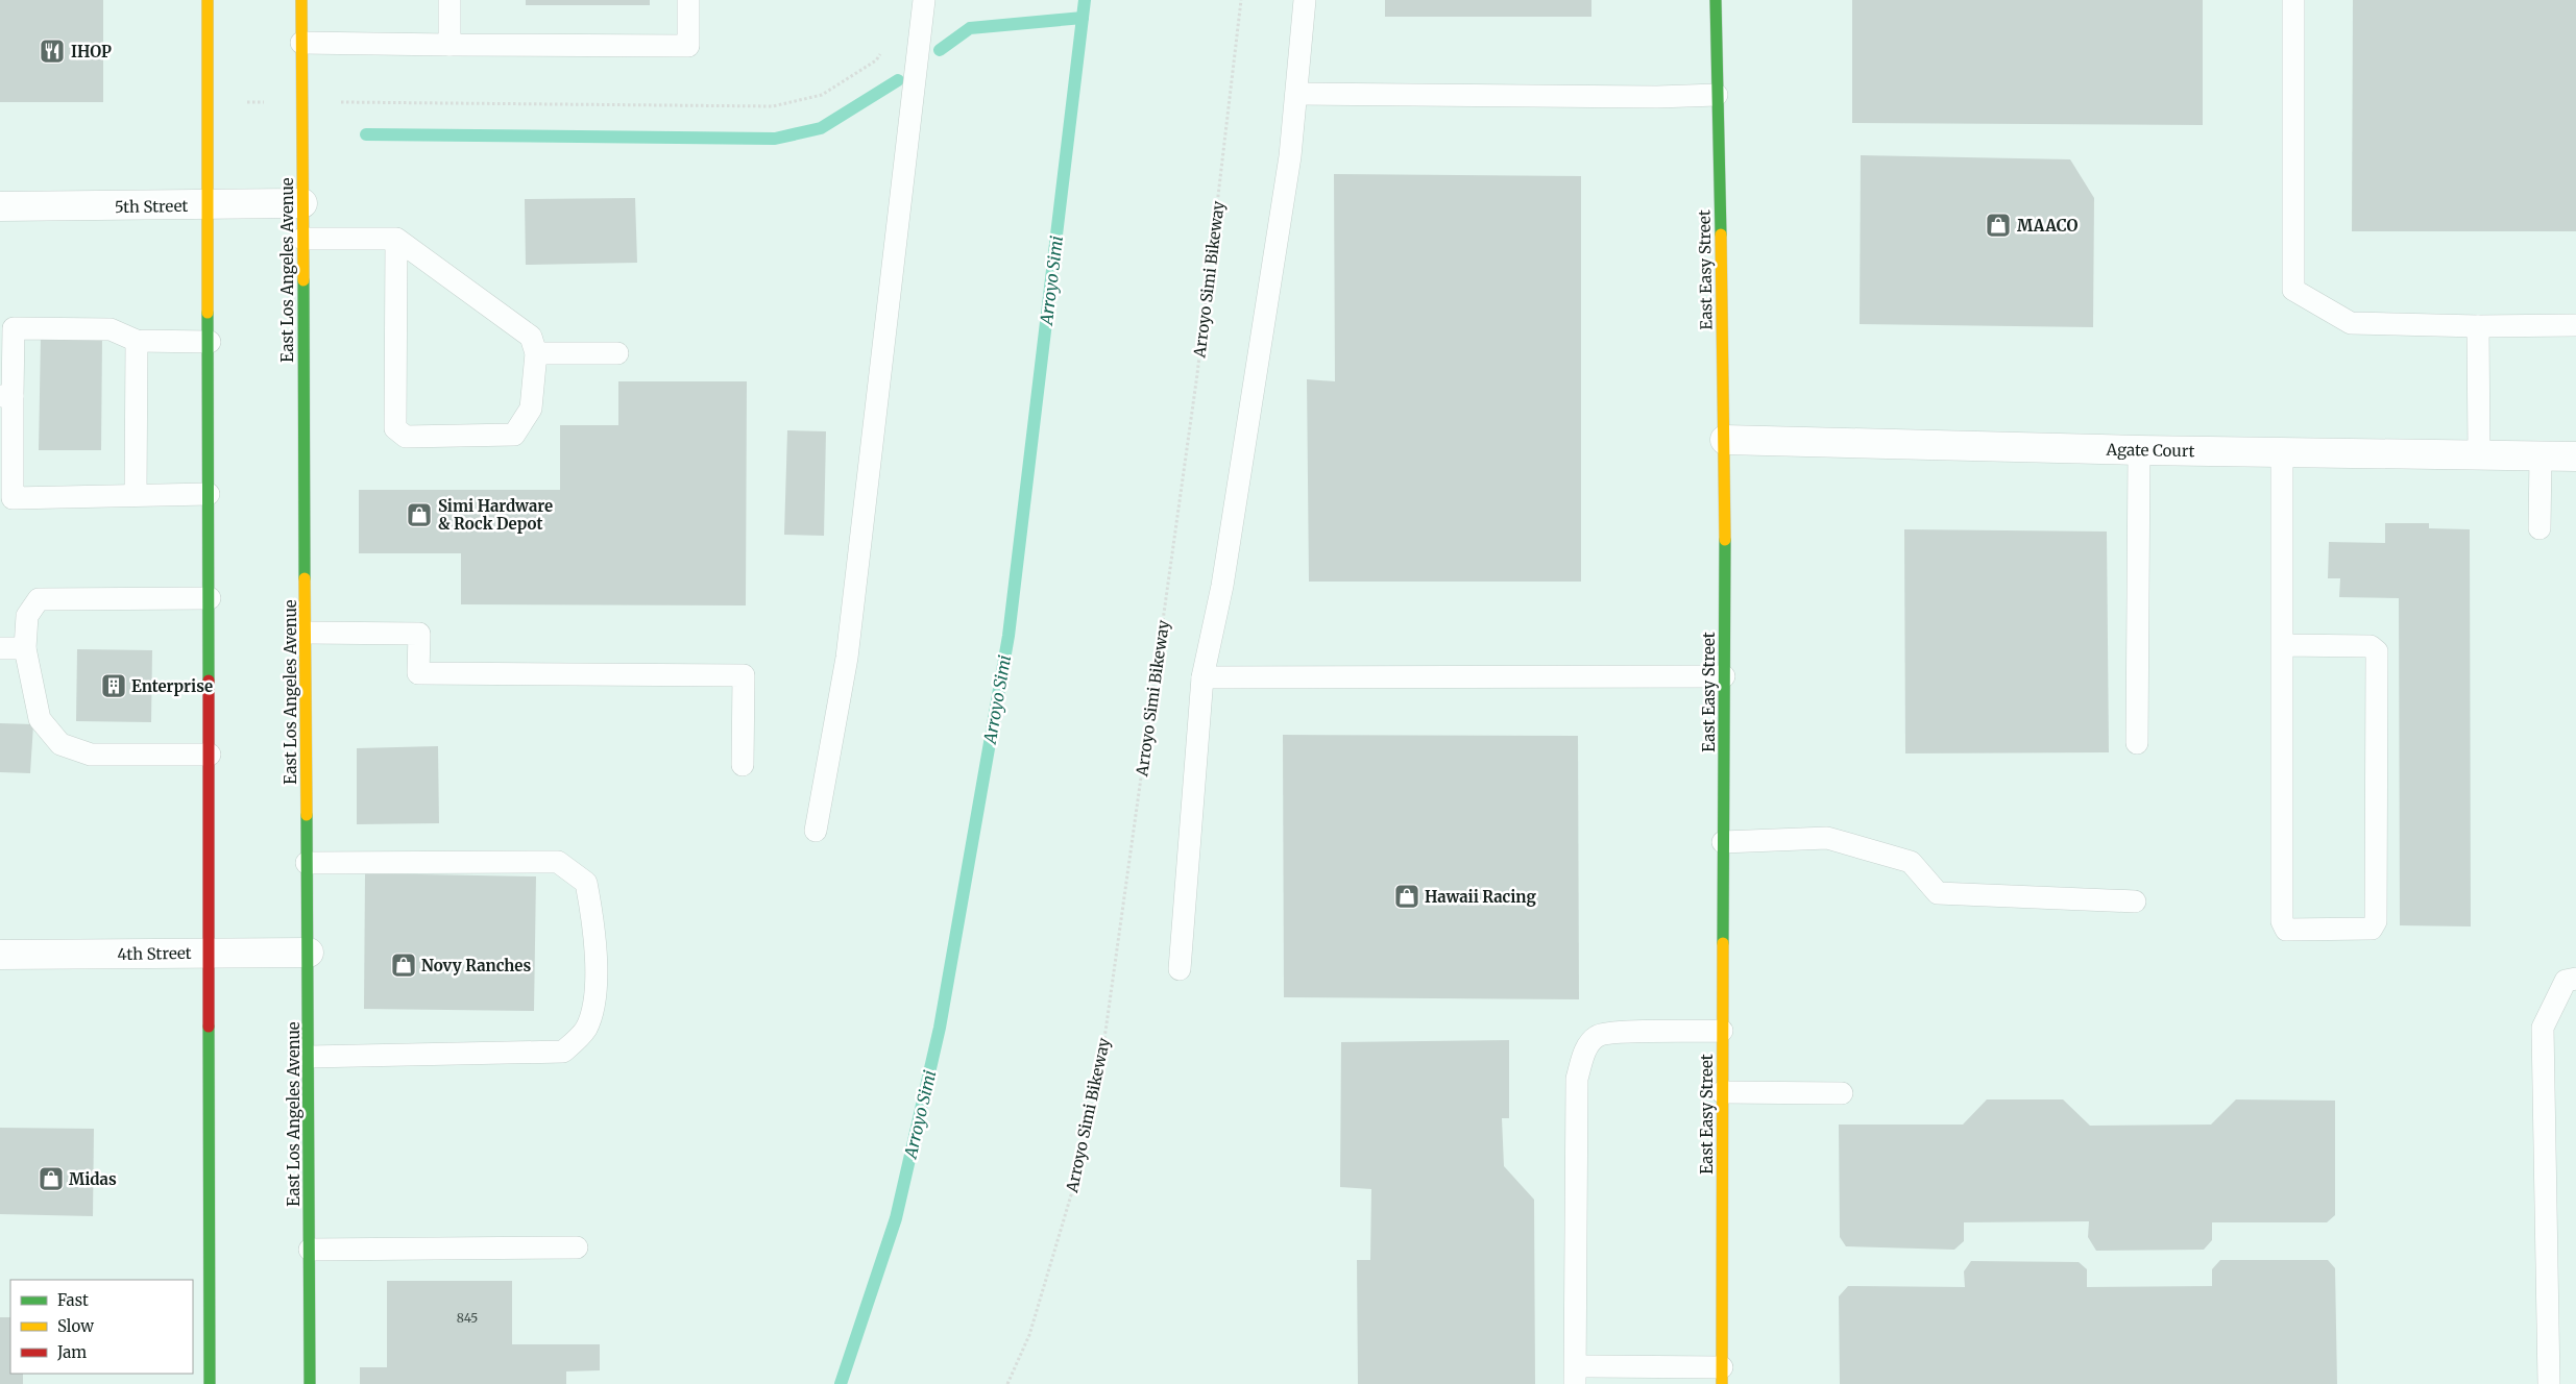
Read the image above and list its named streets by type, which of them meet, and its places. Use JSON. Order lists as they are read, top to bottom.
{
  "streets": {
    "main road": ["East Los Angeles Avenue", "East Easy Street"],
    "street": ["5th Street", "Agate Court", "4th Street"],
    "path": ["Arroyo Simi Bikeway"]
  },
  "crossings": [
    ["5th Street", "East Los Angeles Avenue"],
    ["East Los Angeles Avenue", "4th Street"],
    ["East Easy Street", "Agate Court"]
  ],
  "water": ["Arroyo Simi"],
  "places": {
    "restaurant": ["IHOP"],
    "shop": [
      "MAACO",
      "Simi Hardware & Rock Depot",
      "Hawaii Racing",
      "Novy Ranches",
      "Midas"
    ],
    "building": ["Enterprise"]
  },
  "house_numbers": ["845"],
  "legend": ["Fast", "Slow", "Jam"]
}
